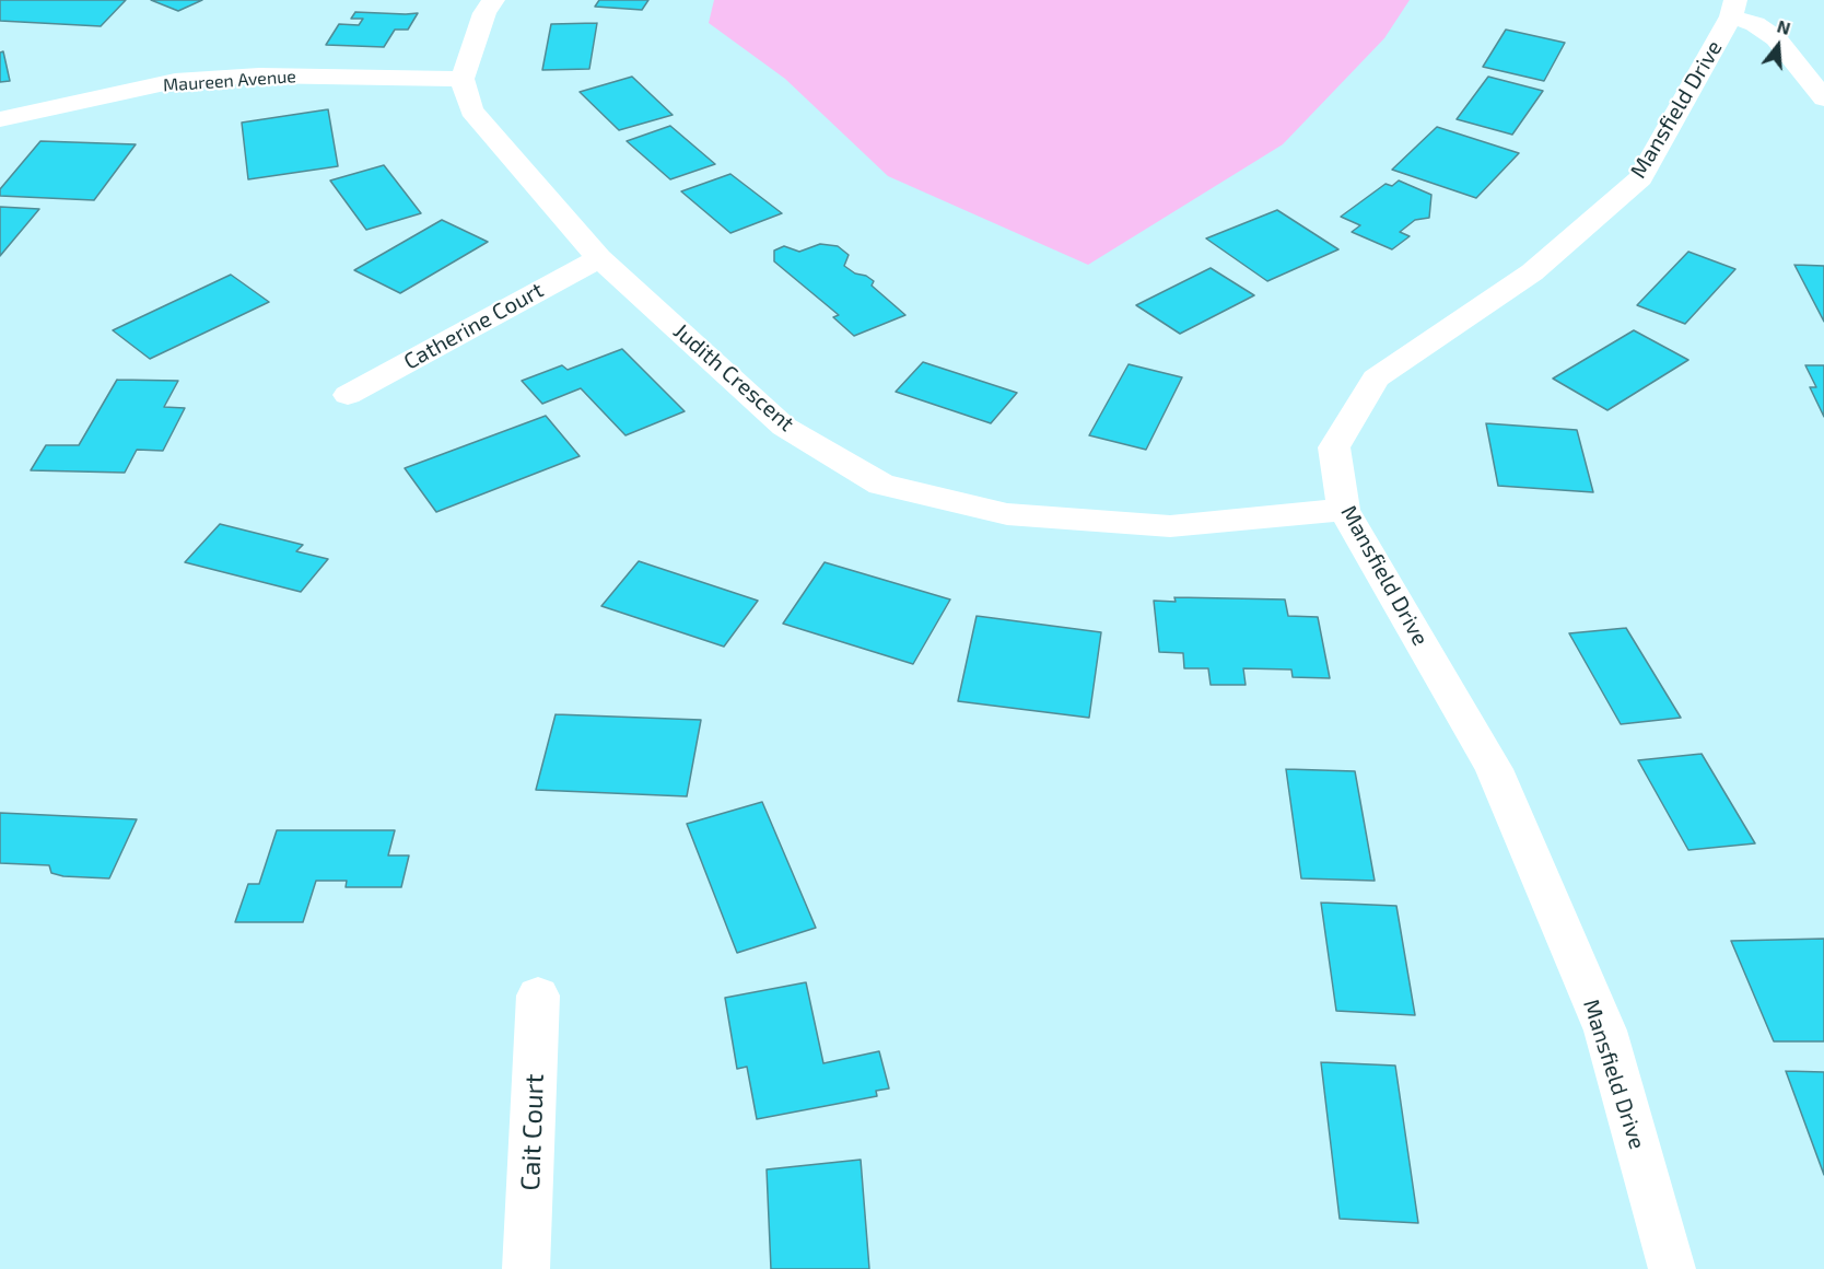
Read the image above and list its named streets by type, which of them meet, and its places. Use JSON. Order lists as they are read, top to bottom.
{
  "streets": {
    "street": [
      "Maureen Avenue",
      "Mansfield Drive",
      "Catherine Court",
      "Judith Crescent",
      "Cait Court"
    ]
  },
  "crossings": [
    ["Maureen Avenue", "Judith Crescent"],
    ["Mansfield Drive", "Judith Crescent"],
    ["Catherine Court", "Judith Crescent"]
  ],
  "north": "top"
}
